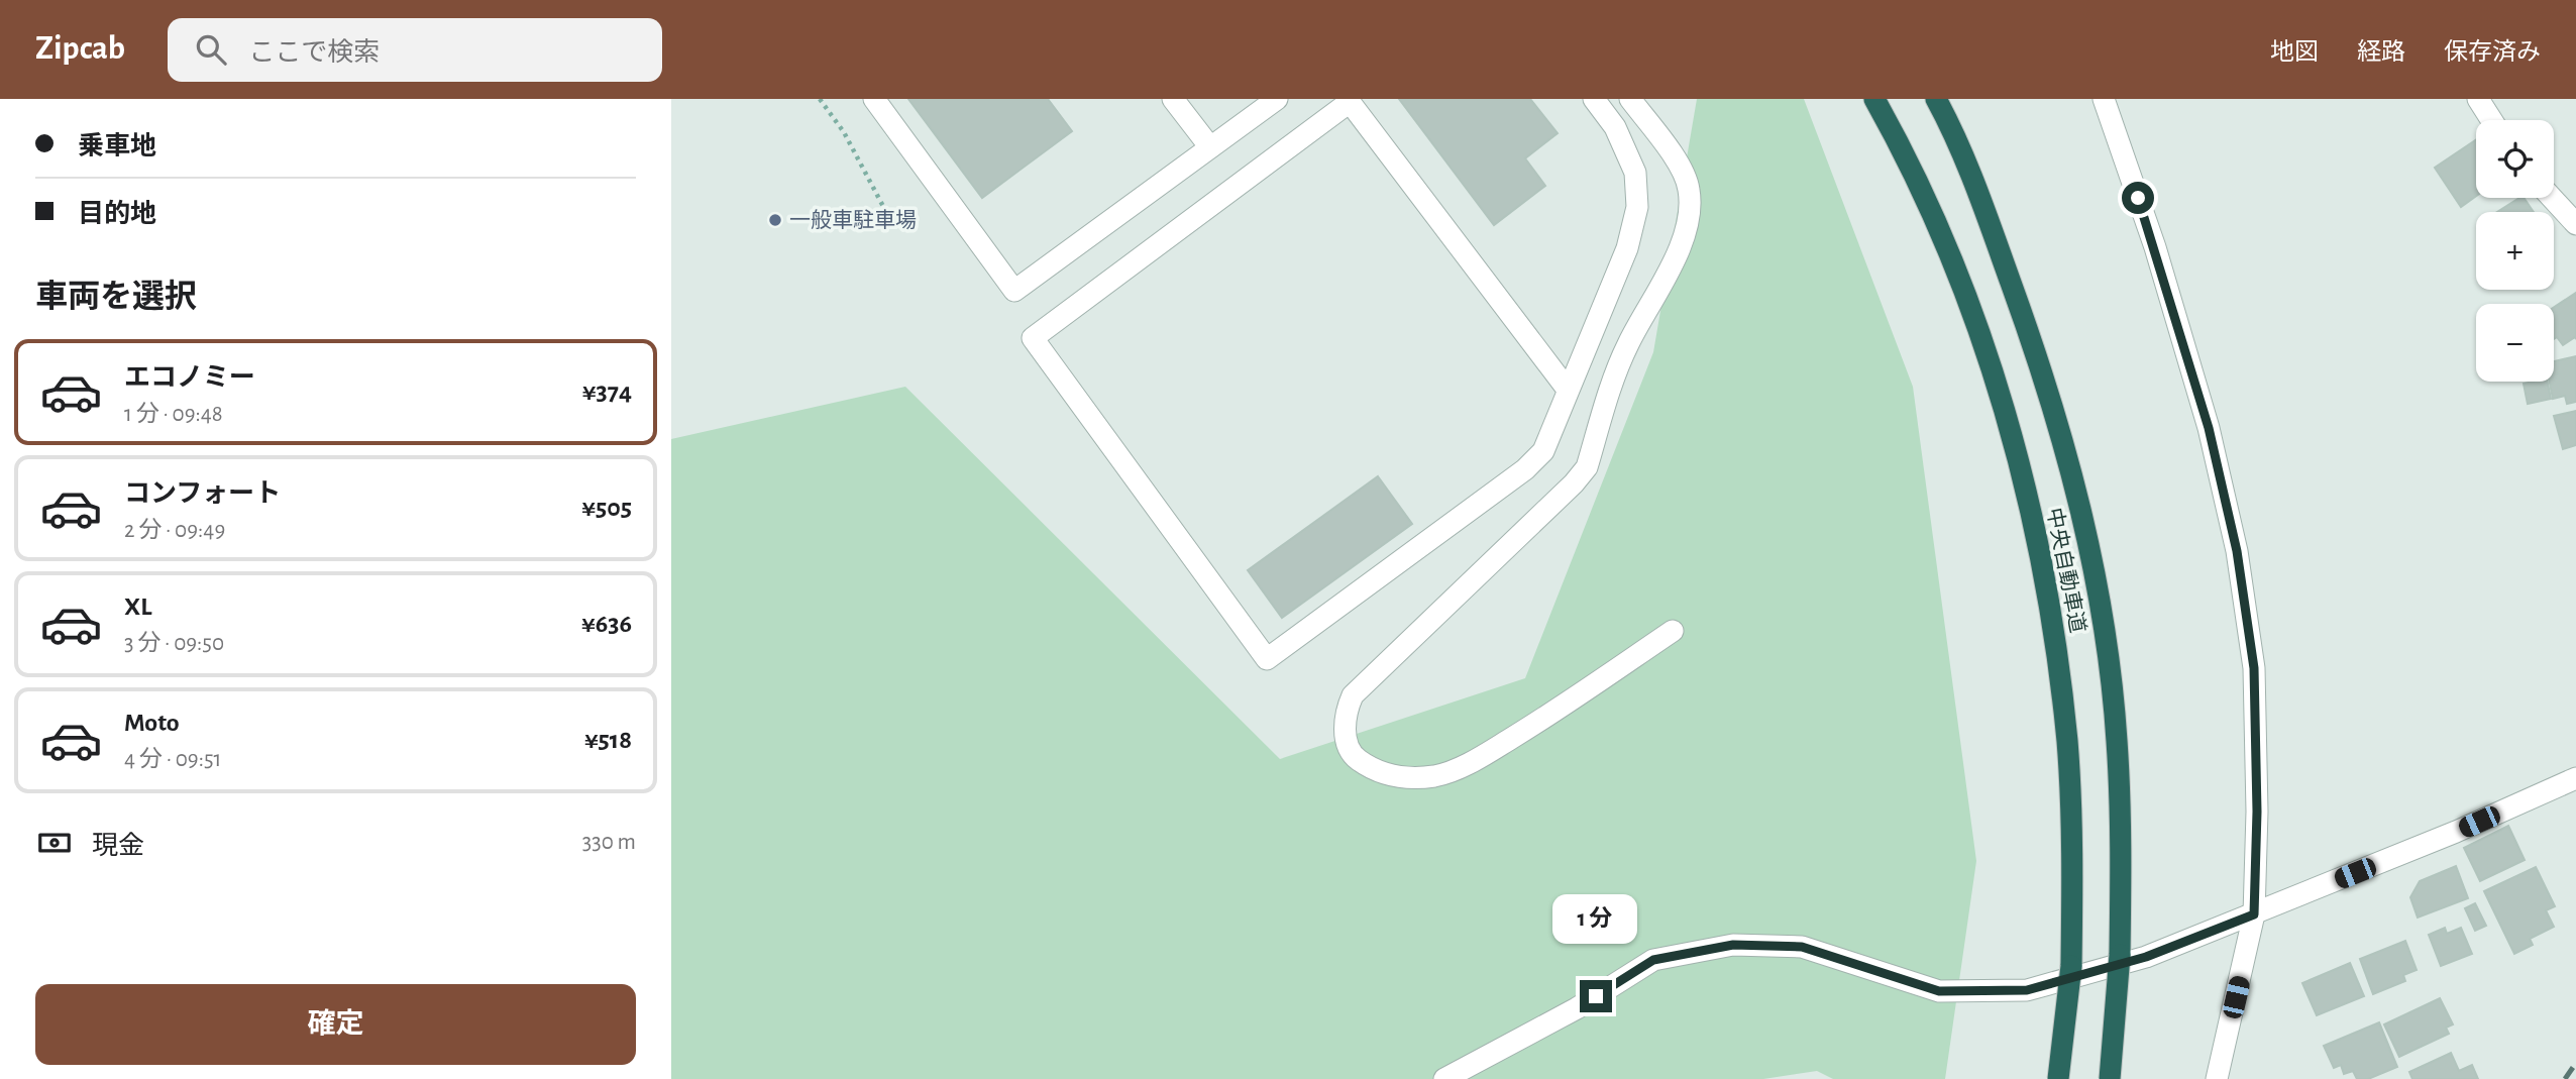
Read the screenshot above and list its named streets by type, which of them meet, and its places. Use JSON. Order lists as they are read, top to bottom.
{
  "streets": {
    "highway": ["中央自動車道"]
  },
  "places": ["一般車駐車場"],
  "page": {
    "header": "Zipcab",
    "search": "ここで検索",
    "nav": ["地図", "経路", "保存済み"],
    "banner": ["乗車地", "目的地"],
    "map_buttons": ["+", "−"],
    "heading": "車両を選択",
    "list": [
      {
        "name": "エコノミー",
        "note": "1 分 · 09:48",
        "value": "¥374"
      },
      {
        "name": "コンフォート",
        "note": "2 分 · 09:49",
        "value": "¥505"
      },
      {
        "name": "XL",
        "note": "3 分 · 09:50",
        "value": "¥636"
      },
      {
        "name": "Moto",
        "note": "4 分 · 09:51",
        "value": "¥518"
      }
    ],
    "pay": ["現金", "330 m"],
    "bubble": "1 分",
    "buttons": "確定"
  }
}
